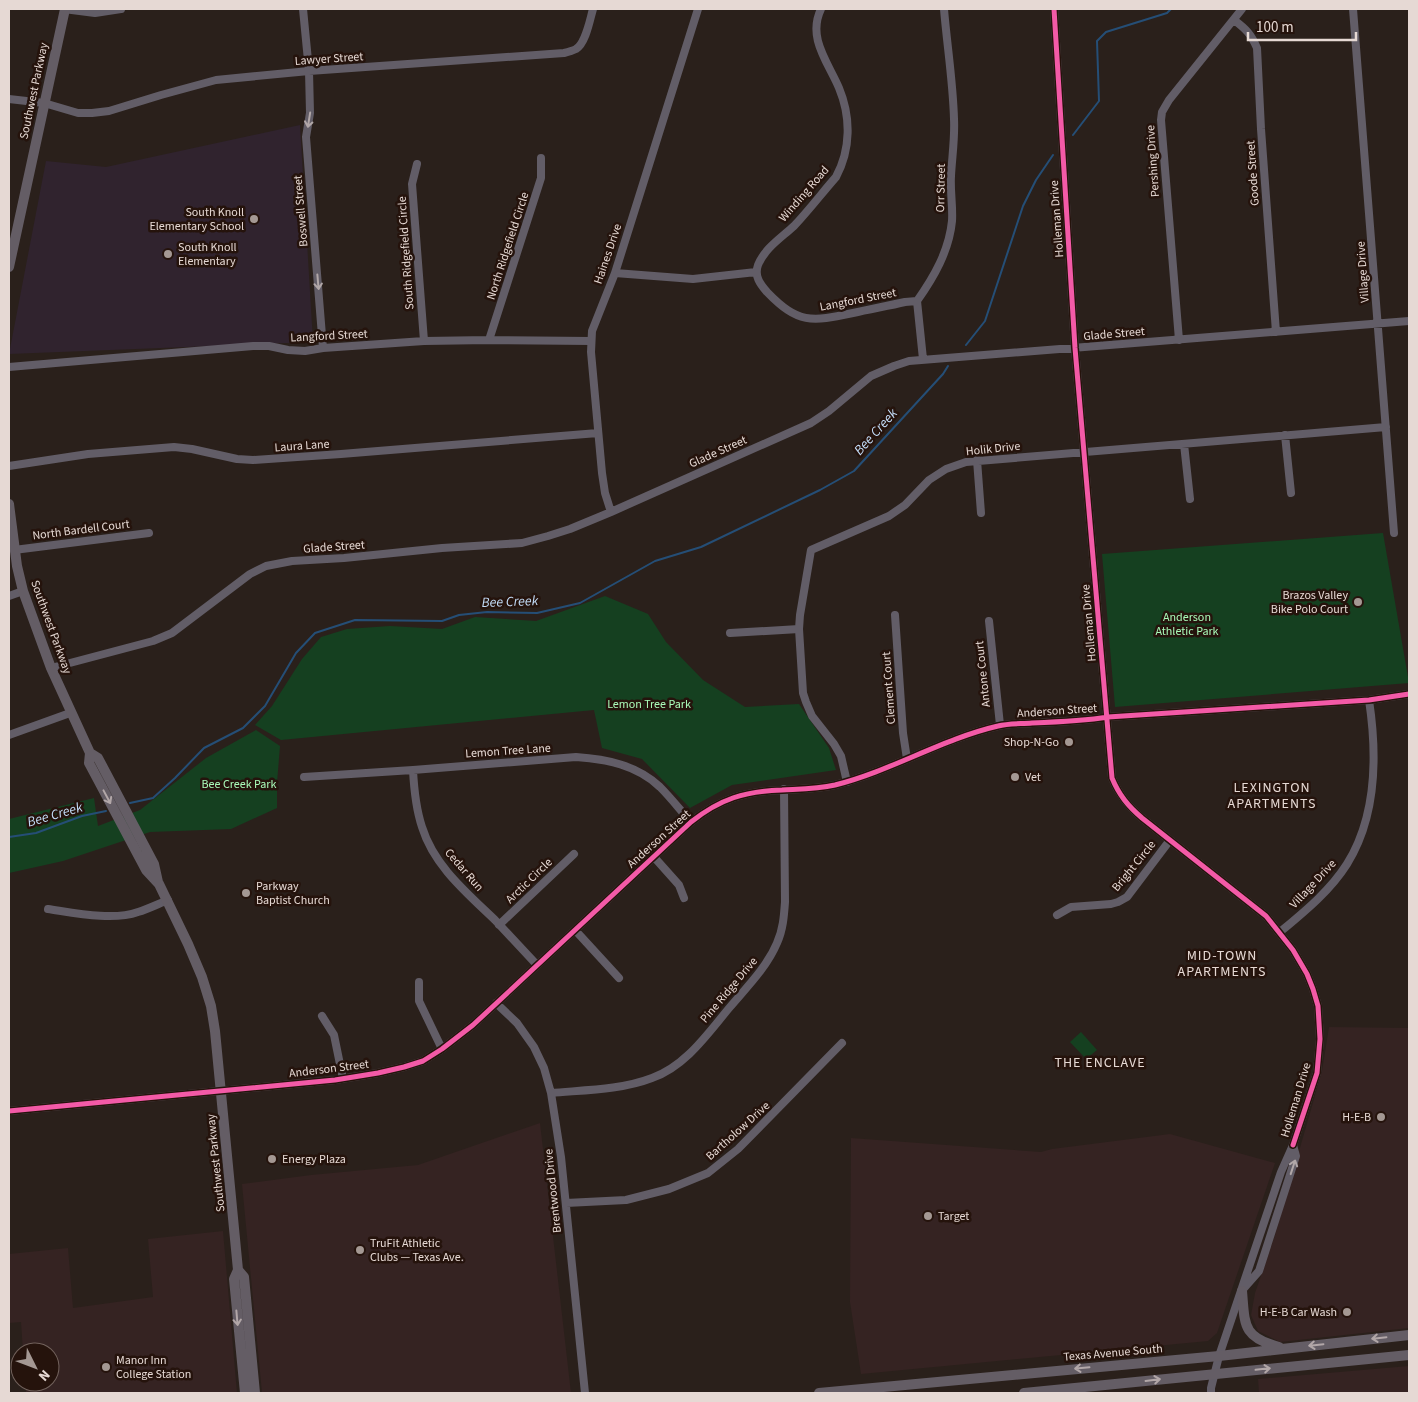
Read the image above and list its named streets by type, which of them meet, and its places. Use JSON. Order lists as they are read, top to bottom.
{
  "streets": {
    "main road": ["Southwest Parkway", "Texas Avenue South"],
    "street": [
      "Lawyer Street",
      "Pershing Drive",
      "Goode Street",
      "Orr Street",
      "Winding Road",
      "Boswell Street",
      "Holleman Drive",
      "North Ridgefield Circle",
      "South Ridgefield Circle",
      "Haines Drive",
      "Village Drive",
      "Langford Street",
      "Glade Street",
      "Laura Lane",
      "Holik Drive",
      "North Bardell Court",
      "Antone Court",
      "Clement Court",
      "Anderson Street",
      "Lemon Tree Lane",
      "Bright Circle",
      "Cedar Run",
      "Arctic Circle",
      "Pine Ridge Drive",
      "Bartholow Drive",
      "Brentwood Drive"
    ]
  },
  "crossings": [
    ["Lawyer Street", "Southwest Parkway"],
    ["Lawyer Street", "Boswell Street"],
    ["Southwest Parkway", "Glade Street"],
    ["Southwest Parkway", "North Bardell Court"],
    ["Southwest Parkway", "Anderson Street"],
    ["Pershing Drive", "Goode Street"],
    ["Pershing Drive", "Glade Street"],
    ["Goode Street", "Glade Street"],
    ["Orr Street", "Langford Street"],
    ["Winding Road", "Langford Street"],
    ["Boswell Street", "Langford Street"],
    ["Holleman Drive", "Village Drive"],
    ["Holleman Drive", "Glade Street"],
    ["Holleman Drive", "Holik Drive"],
    ["Holleman Drive", "Anderson Street"],
    ["Holleman Drive", "Bright Circle"],
    ["Holleman Drive", "Texas Avenue South"],
    ["North Ridgefield Circle", "Langford Street"],
    ["South Ridgefield Circle", "Langford Street"],
    ["Haines Drive", "Langford Street"],
    ["Haines Drive", "Glade Street"],
    ["Haines Drive", "Laura Lane"],
    ["Village Drive", "Glade Street"],
    ["Village Drive", "Holik Drive"],
    ["Village Drive", "Anderson Street"],
    ["Holik Drive", "Anderson Street"],
    ["Antone Court", "Anderson Street"],
    ["Clement Court", "Anderson Street"],
    ["Anderson Street", "Lemon Tree Lane"],
    ["Anderson Street", "Cedar Run"],
    ["Anderson Street", "Pine Ridge Drive"],
    ["Anderson Street", "Brentwood Drive"],
    ["Lemon Tree Lane", "Cedar Run"],
    ["Cedar Run", "Arctic Circle"],
    ["Pine Ridge Drive", "Brentwood Drive"],
    ["Bartholow Drive", "Brentwood Drive"]
  ],
  "one_way": ["Boswell Street"],
  "districts": ["LEXINGTON APARTMENTS", "MID-TOWN APARTMENTS", "THE ENCLAVE"],
  "water": ["Bee Creek"],
  "parks": ["Anderson Athletic Park", "Lemon Tree Park", "Bee Creek Park"],
  "places": [
    "South Knoll Elementary School",
    "South Knoll Elementary",
    "Brazos Valley Bike Polo Court",
    "Shop-N-Go",
    "Vet",
    "Parkway Baptist Church",
    "H-E-B",
    "Energy Plaza",
    "Target",
    "TruFit Athletic Clubs — Texas Ave.",
    "H-E-B Car Wash",
    "Manor Inn College Station"
  ],
  "scale_bar": "100 m",
  "north": "bottom right"
}
